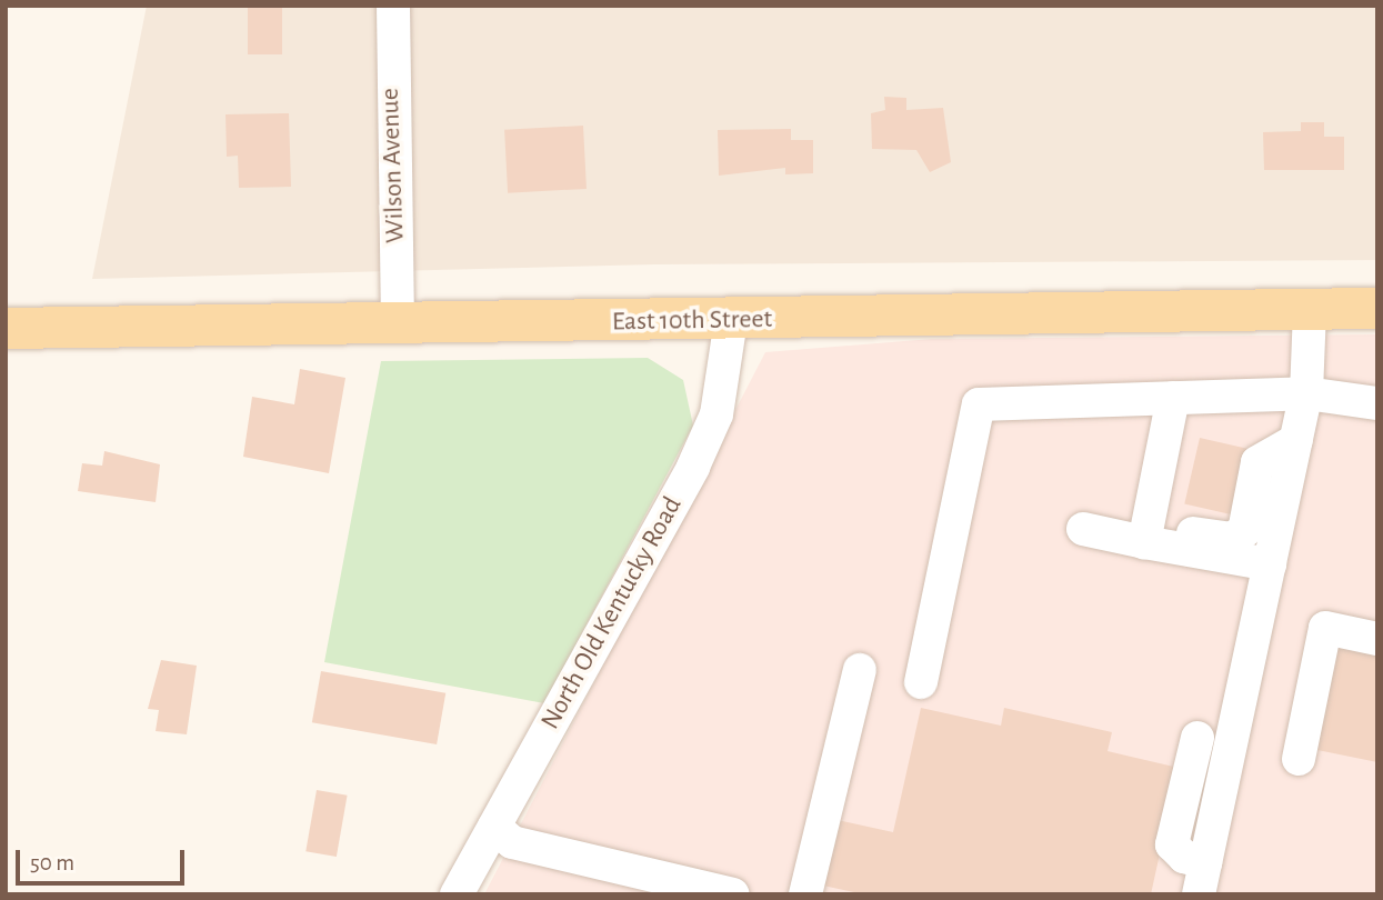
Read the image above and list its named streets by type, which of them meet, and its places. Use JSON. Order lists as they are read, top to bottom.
{
  "streets": {
    "main road": ["East 10th Street"],
    "street": ["Wilson Avenue", "North Old Kentucky Road"]
  },
  "crossings": [
    ["Wilson Avenue", "East 10th Street"],
    ["East 10th Street", "North Old Kentucky Road"]
  ],
  "scale_bar": "50 m"
}
